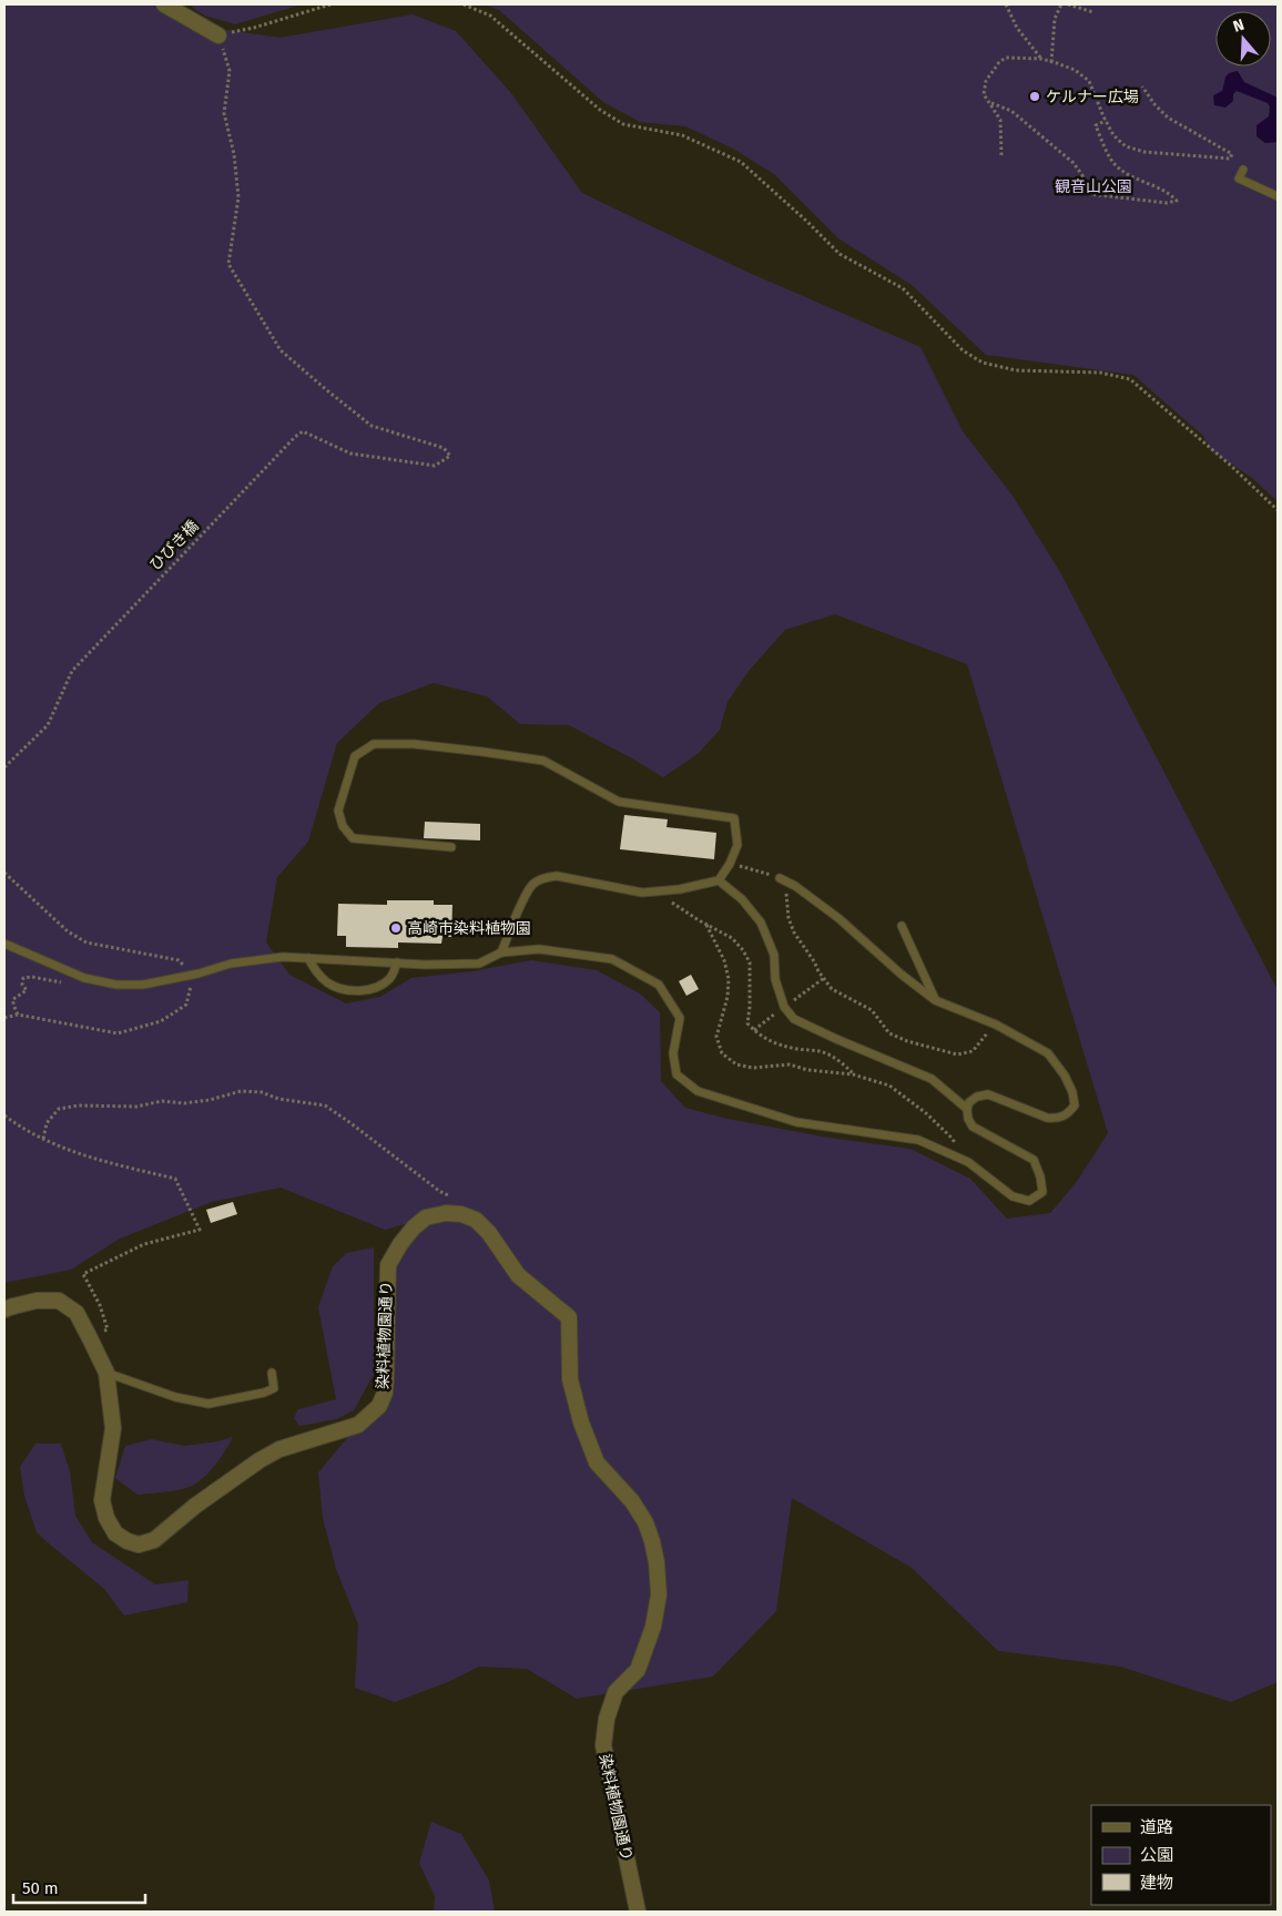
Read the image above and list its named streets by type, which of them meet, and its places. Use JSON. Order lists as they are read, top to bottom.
{
  "streets": {
    "street": ["染料植物園通り"],
    "path": ["ひびき橋"]
  },
  "parks": ["観音山公園"],
  "places": ["ケルナー広場", "高崎市染料植物園"],
  "legend": ["道路", "公園", "建物"],
  "scale_bar": "50 m",
  "north": "top"
}
